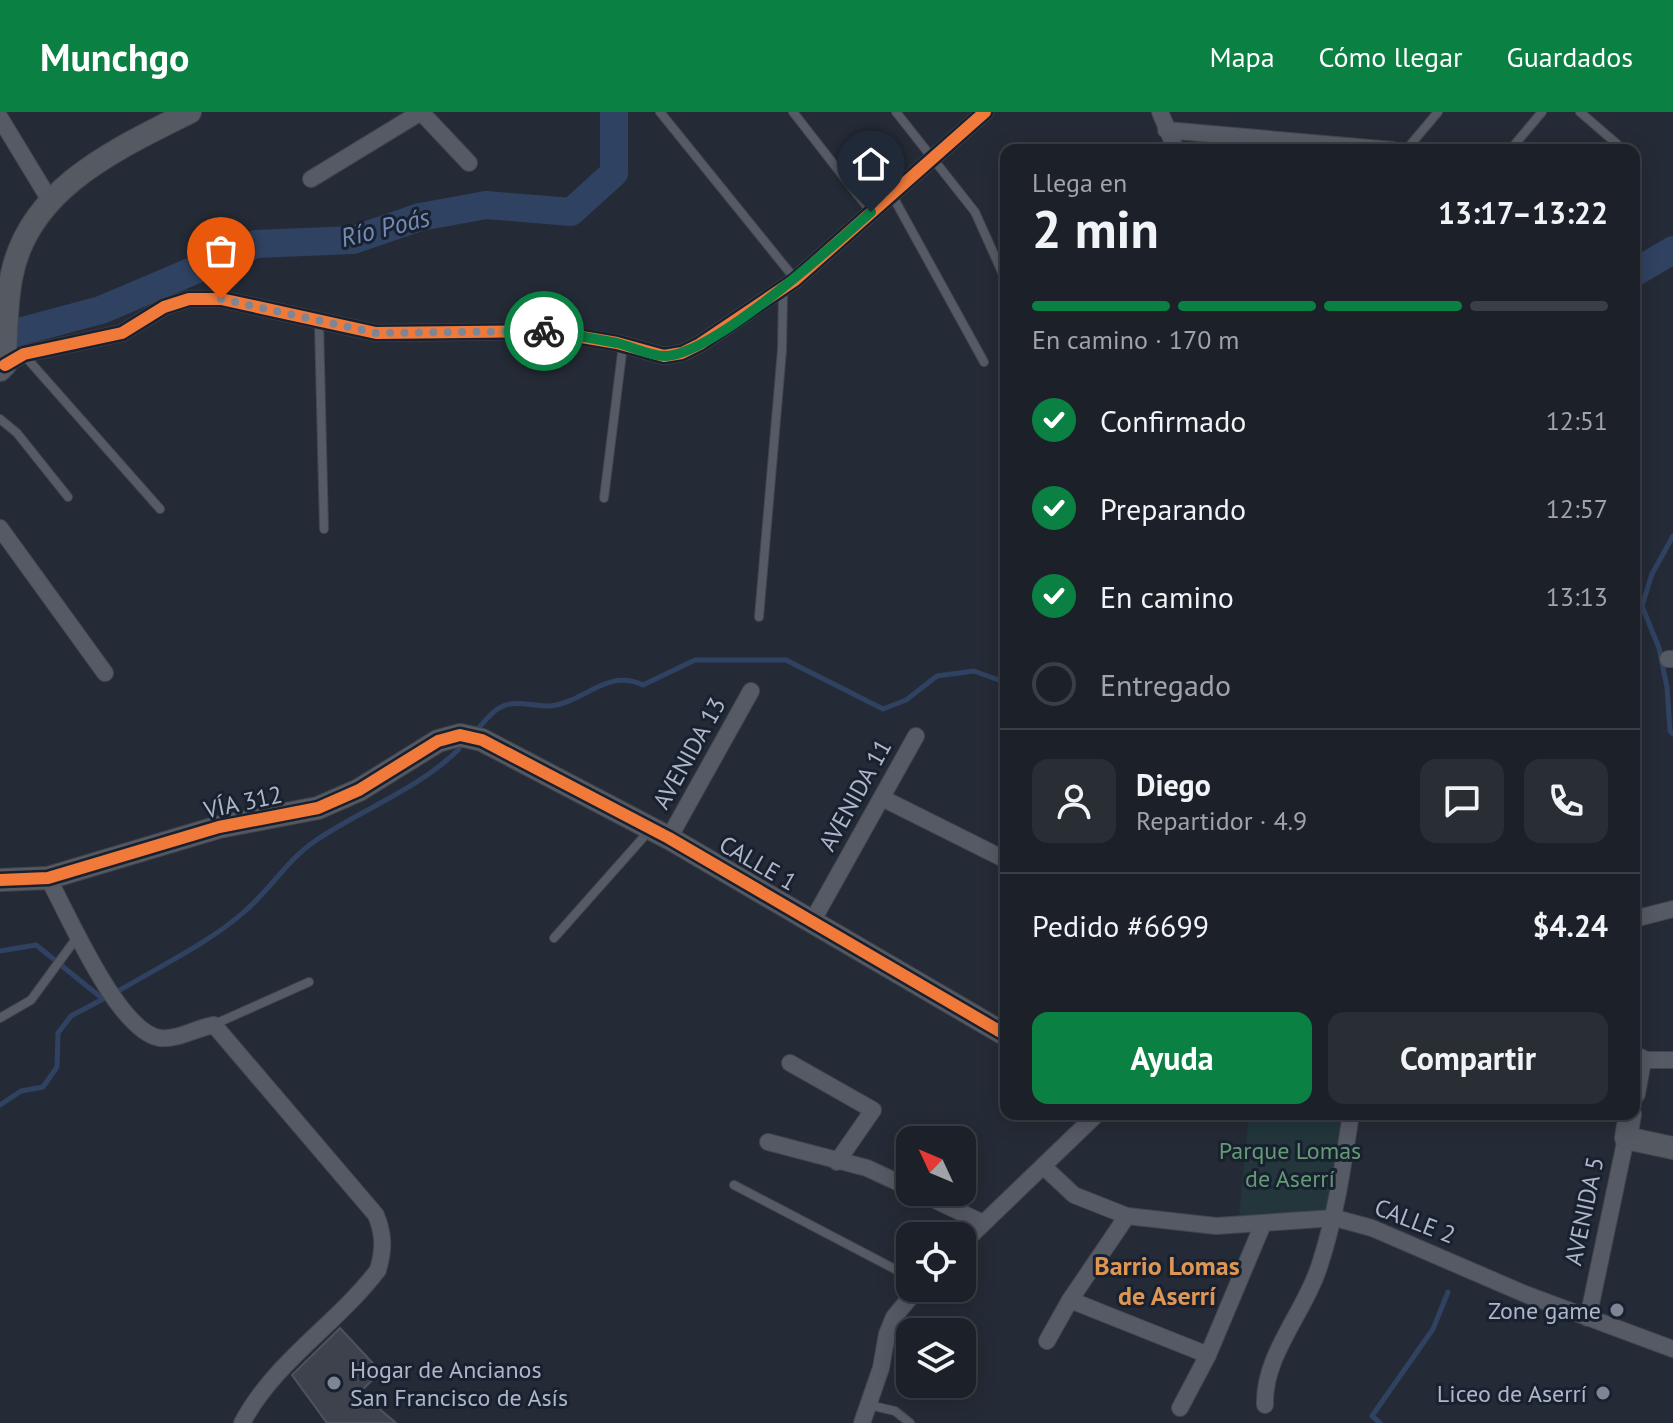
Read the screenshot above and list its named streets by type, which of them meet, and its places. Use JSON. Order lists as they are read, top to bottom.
{
  "streets": {
    "street": [
      "AVENIDA 13",
      "AVENIDA 11",
      "VÍA 312",
      "CALLE 1",
      "AVENIDA 5",
      "CALLE 2"
    ]
  },
  "crossings": [
    ["AVENIDA 13", "CALLE 1"],
    ["AVENIDA 11", "CALLE 1"],
    ["VÍA 312", "CALLE 1"],
    ["AVENIDA 5", "CALLE 2"]
  ],
  "districts": ["Barrio Lomas de Aserrí"],
  "water": ["Río Poás"],
  "parks": ["Parque Lomas de Aserrí"],
  "places": ["Zone game", "Hogar de Ancianos San Francisco de Asís", "Liceo de Aserrí"],
  "north": "top left",
  "page": {
    "header": "Munchgo",
    "nav": ["Mapa", "Cómo llegar", "Guardados"],
    "heading": ["2 min", "Llega en", "13:17–13:22"],
    "panel": [
      "Diego",
      "Repartidor · 4.9",
      "Pedido #6699",
      "$4.24"
    ],
    "bar": "En camino · 170 m",
    "list": [
      ["Confirmado", "12:51"],
      ["Preparando", "12:57"],
      ["En camino", "13:13"],
      "Entregado"
    ],
    "buttons": ["Ayuda", "Compartir"]
  }
}
